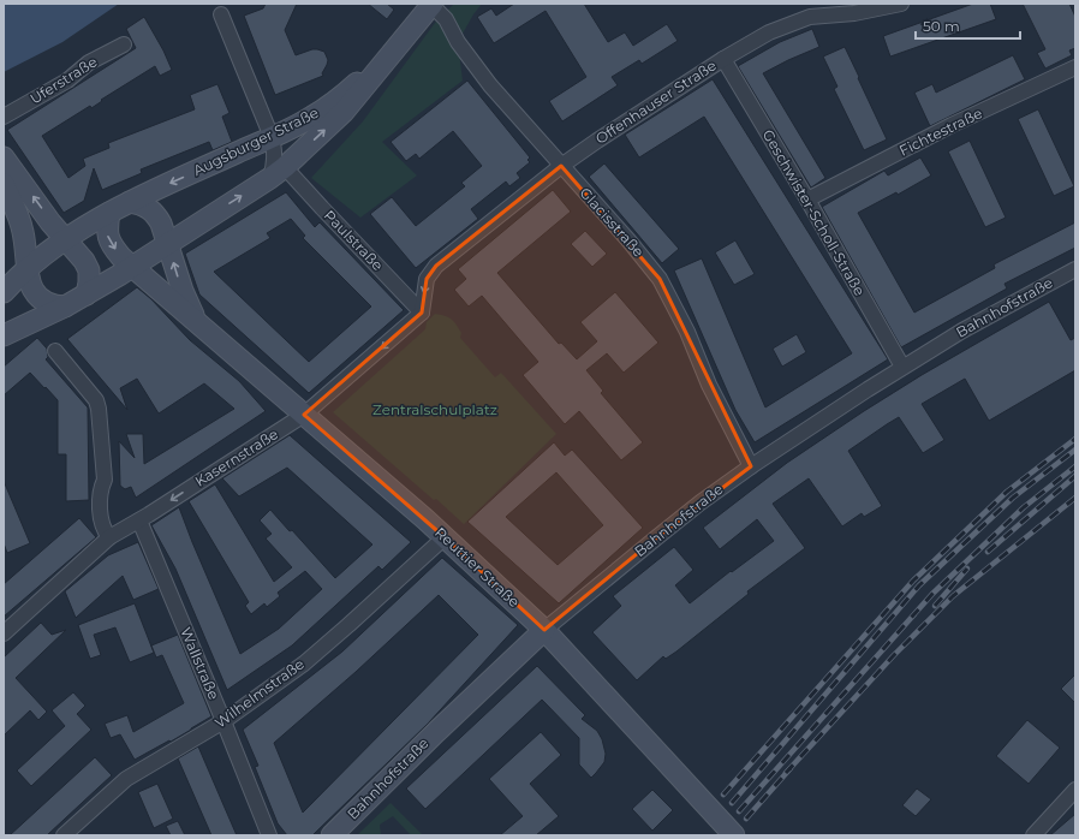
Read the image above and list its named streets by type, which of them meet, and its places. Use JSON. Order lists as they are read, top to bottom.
{
  "streets": {
    "main road": ["Augsburger Straße", "Bahnhofstraße", "Reuttier Straße"],
    "street": [
      "Uferstraße",
      "Offenhauser Straße",
      "Fichtestraße",
      "Geschwister-Scholl-Straße",
      "Glacisstraße",
      "Paulstraße",
      "Kasernstraße",
      "Wallstraße",
      "Wilhelmstraße"
    ]
  },
  "crossings": [
    ["Offenhauser Straße", "Geschwister-Scholl-Straße"],
    ["Offenhauser Straße", "Glacisstraße"],
    ["Offenhauser Straße", "Paulstraße"],
    ["Offenhauser Straße", "Kasernstraße"],
    ["Fichtestraße", "Geschwister-Scholl-Straße"],
    ["Augsburger Straße", "Glacisstraße"],
    ["Augsburger Straße", "Paulstraße"],
    ["Augsburger Straße", "Reuttier Straße"],
    ["Geschwister-Scholl-Straße", "Bahnhofstraße"],
    ["Glacisstraße", "Bahnhofstraße"],
    ["Paulstraße", "Kasernstraße"],
    ["Bahnhofstraße", "Reuttier Straße"],
    ["Kasernstraße", "Reuttier Straße"],
    ["Kasernstraße", "Wallstraße"],
    ["Reuttier Straße", "Wilhelmstraße"],
    ["Wallstraße", "Wilhelmstraße"]
  ],
  "one_way": ["Kasernstraße"],
  "parks": ["Zentralschulplatz"],
  "scale_bar": "50 m"
}
